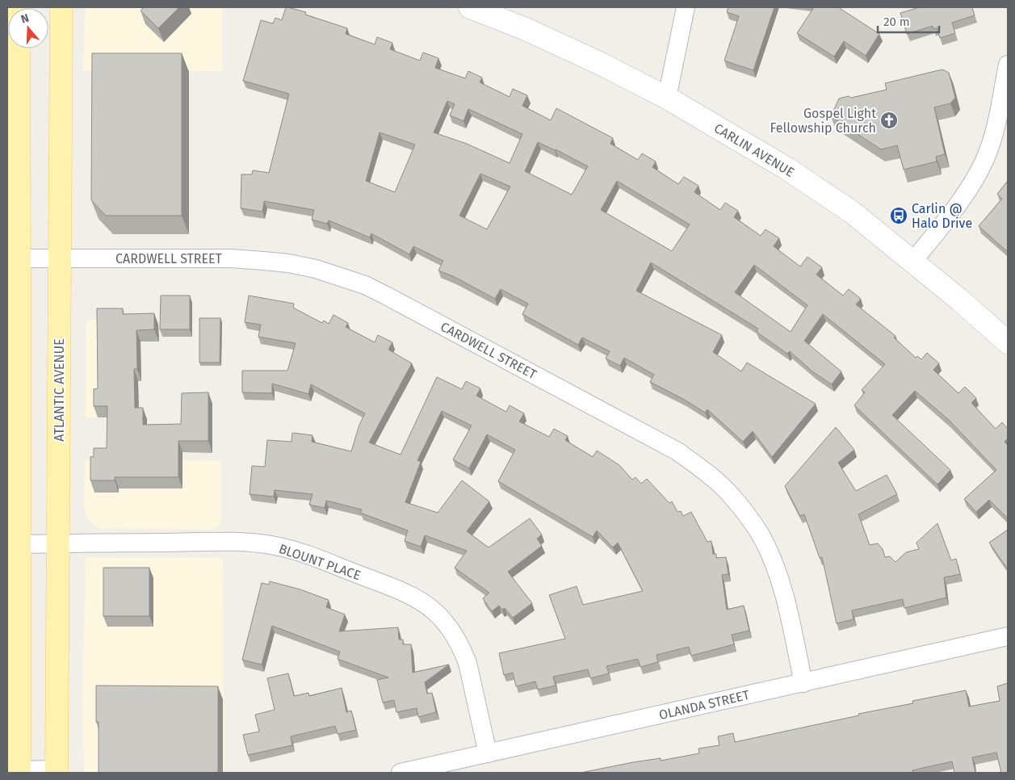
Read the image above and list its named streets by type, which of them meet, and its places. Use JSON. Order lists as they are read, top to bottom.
{
  "streets": {
    "main road": ["ATLANTIC AVENUE"],
    "street": [
      "CARLIN AVENUE",
      "CARDWELL STREET",
      "BLOUNT PLACE",
      "OLANDA STREET"
    ]
  },
  "crossings": [
    ["CARDWELL STREET", "ATLANTIC AVENUE"],
    ["CARDWELL STREET", "OLANDA STREET"],
    ["ATLANTIC AVENUE", "BLOUNT PLACE"],
    ["BLOUNT PLACE", "OLANDA STREET"]
  ],
  "places": {
    "church": ["Gospel Light Fellowship Church"],
    "bus stop": ["Carlin @ Halo Drive"]
  },
  "scale_bar": "20 m",
  "north": "top"
}
